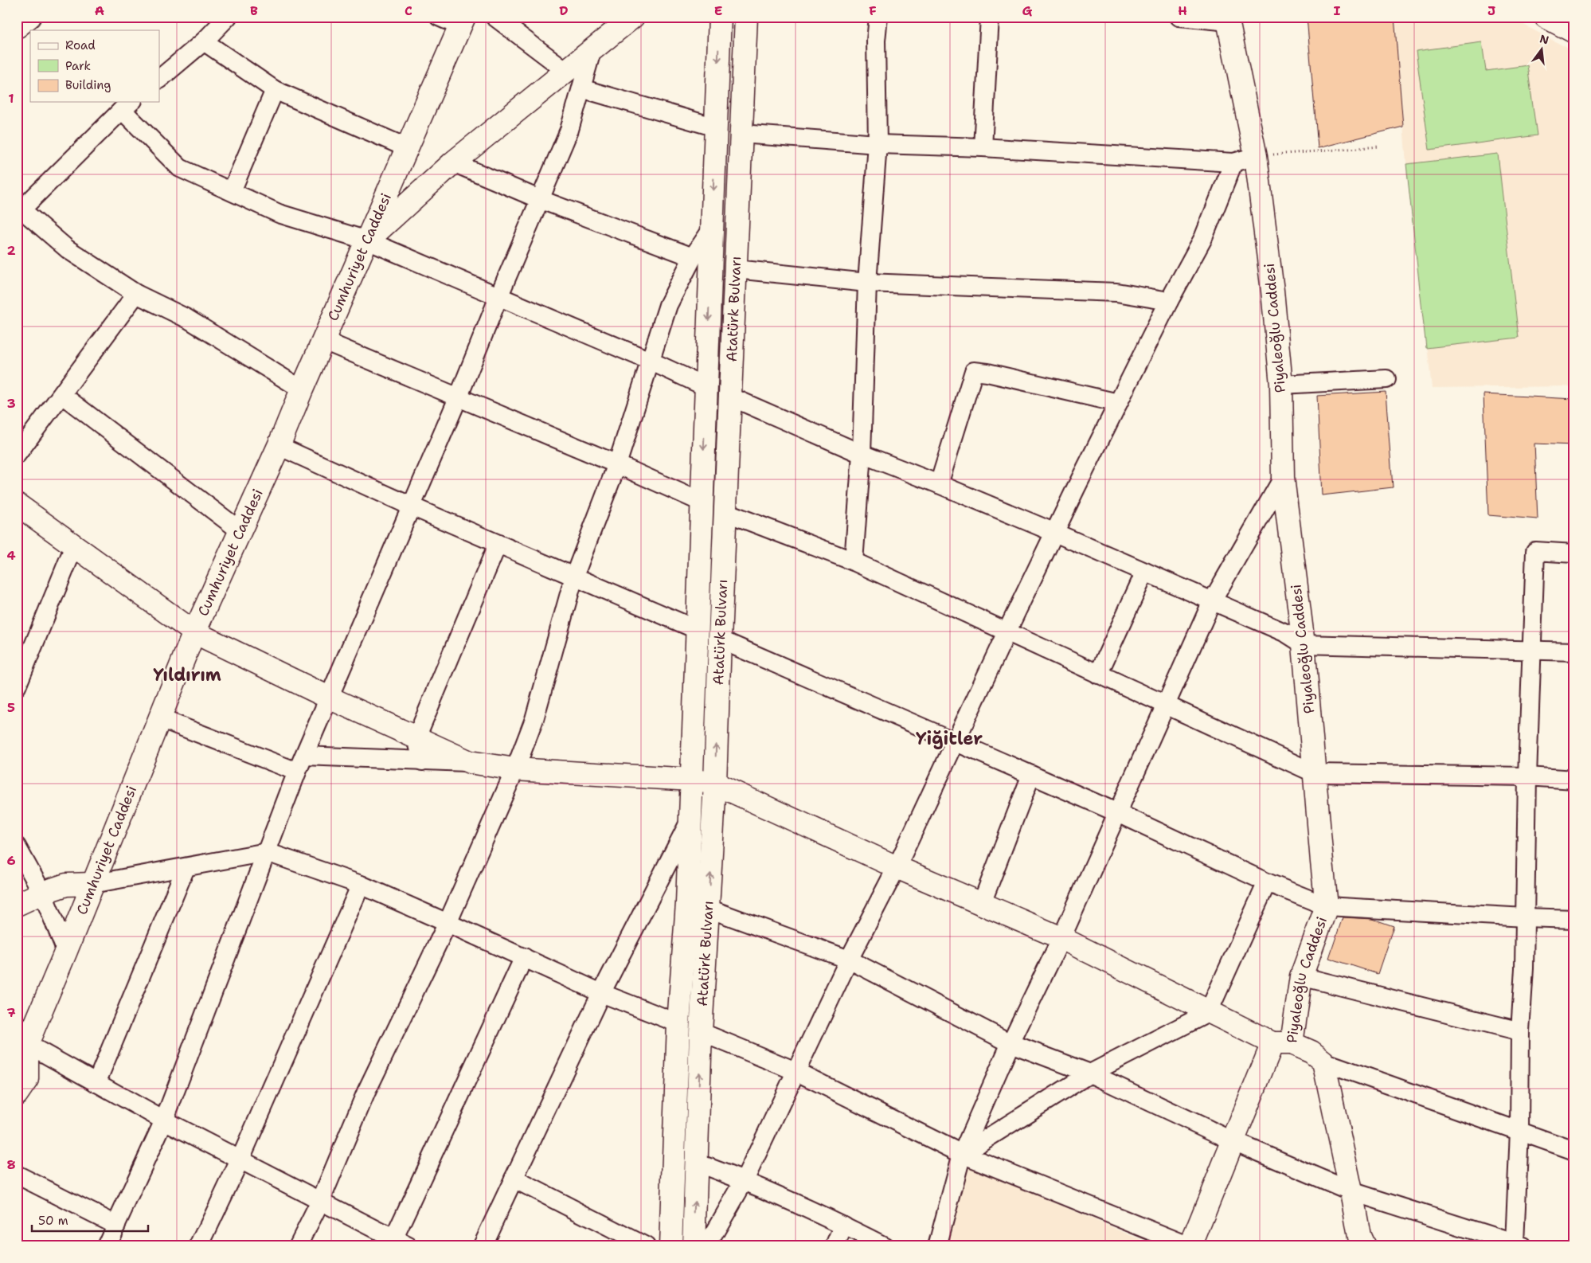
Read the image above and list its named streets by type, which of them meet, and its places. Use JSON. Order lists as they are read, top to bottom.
{
  "streets": {
    "main road": ["Cumhuriyet Caddesi", "Atatürk Bulvarı", "Piyaleoğlu Caddesi"]
  },
  "districts": ["Yıldırım", "Yiğitler"],
  "legend": ["Road", "Park", "Building"],
  "scale_bar": "50 m",
  "north": "top",
  "grid": {
    "columns": [
      "A",
      "B",
      "C",
      "D",
      "E",
      "F",
      "G",
      "H",
      "I",
      "J"
    ],
    "rows": [
      "1",
      "2",
      "3",
      "4",
      "5",
      "6",
      "7",
      "8"
    ]
  }
}
